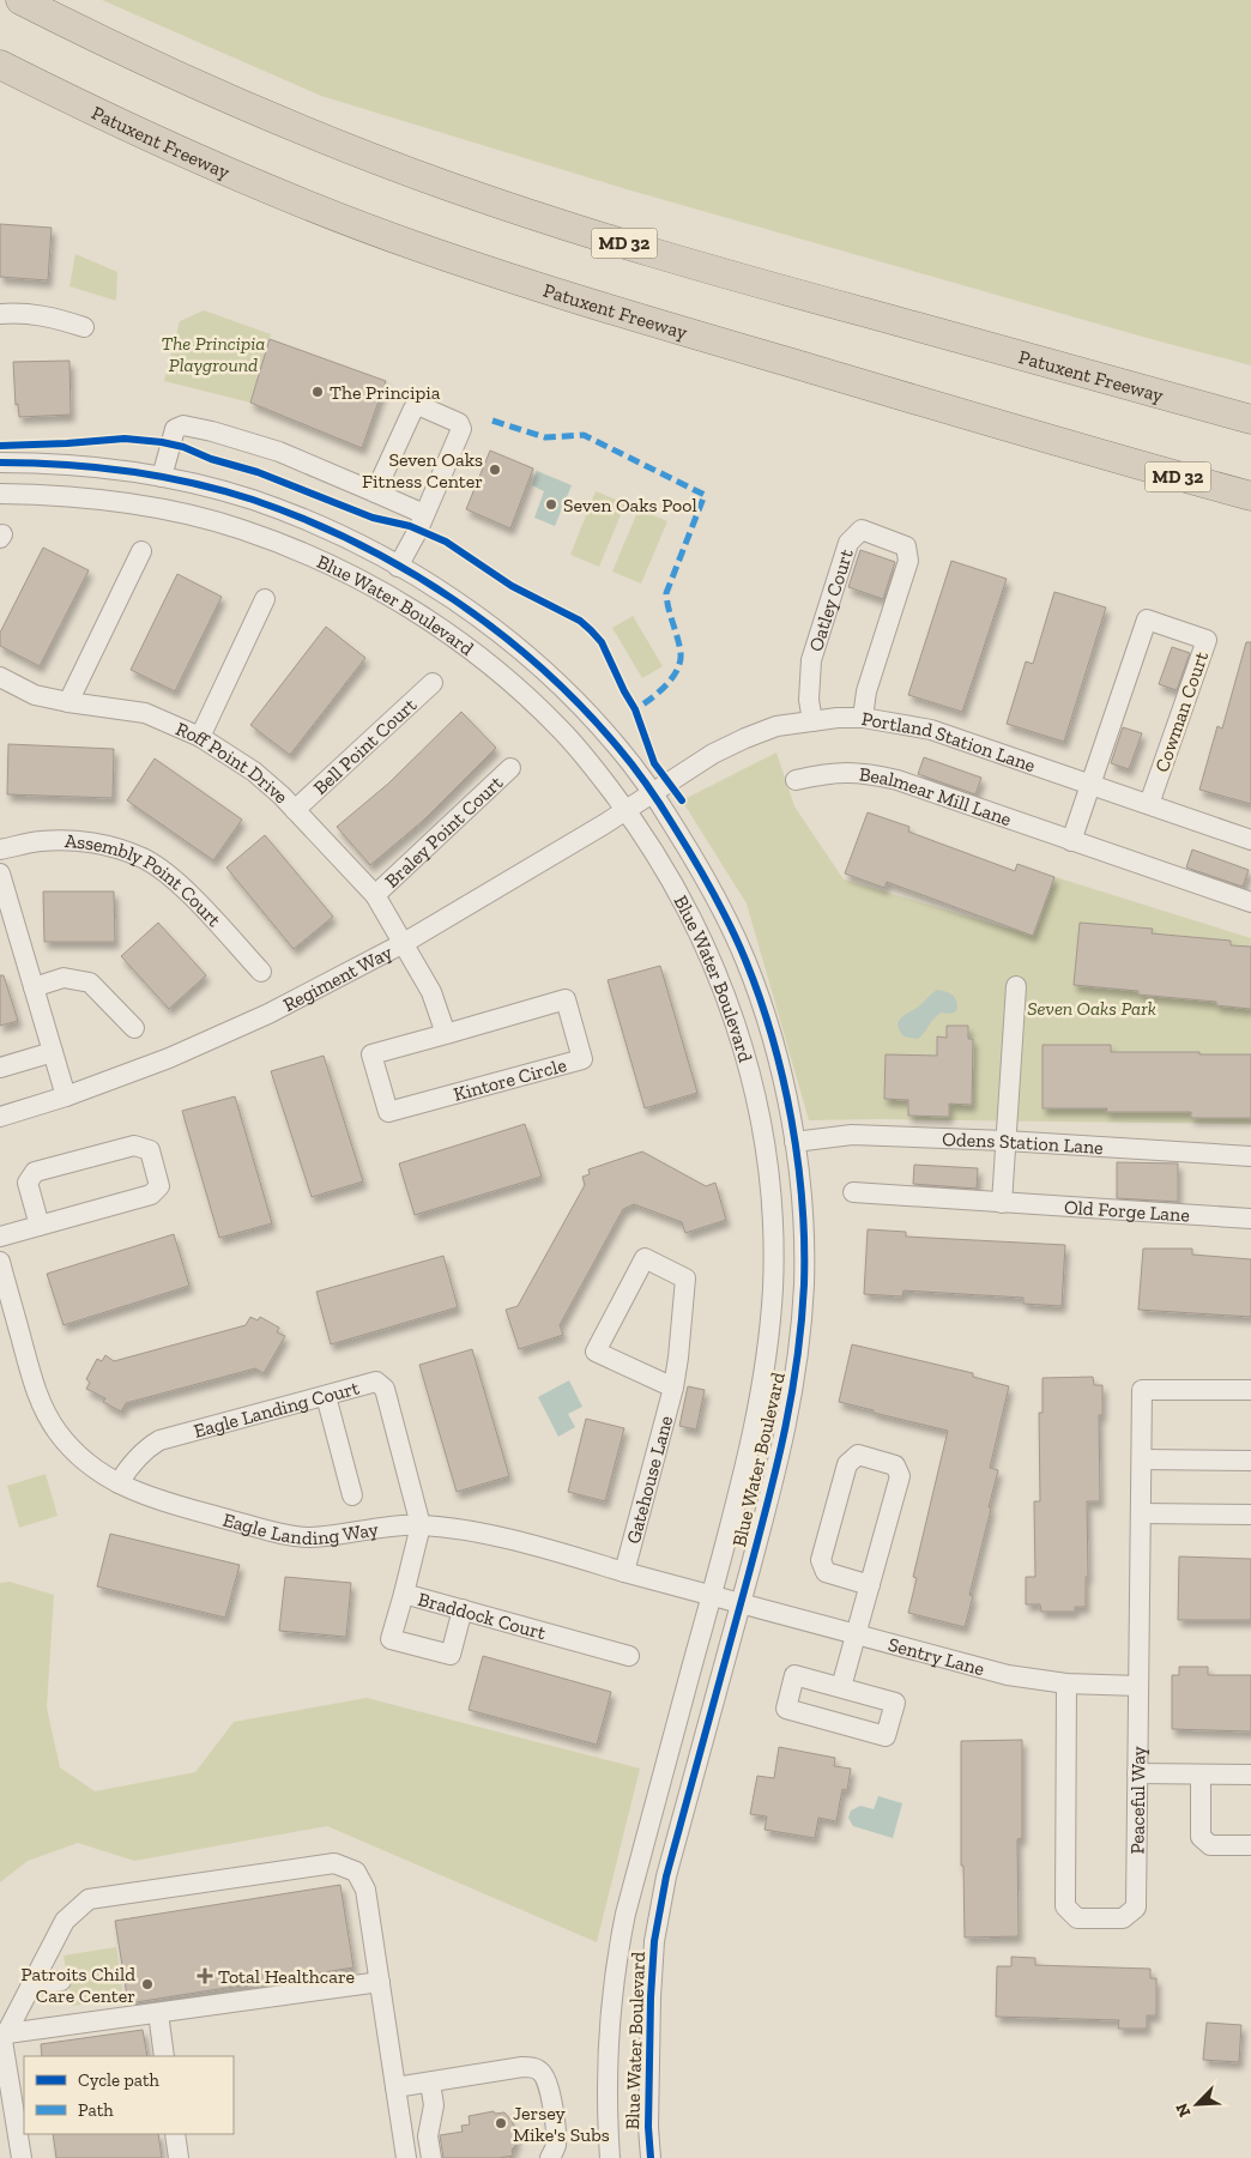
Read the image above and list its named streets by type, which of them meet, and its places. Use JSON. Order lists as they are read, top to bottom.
{
  "streets": {
    "highway": ["Patuxent Freeway", "MD 32"],
    "street": [
      "Oatley Court",
      "Blue Water Boulevard",
      "Cowman Court",
      "Portland Station Lane",
      "Bell Point Court",
      "Roff Point Drive",
      "Bealmear Mill Lane",
      "Braley Point Court",
      "Assembly Point Court",
      "Regiment Way",
      "Kintore Circle",
      "Odens Station Lane",
      "Old Forge Lane",
      "Eagle Landing Court",
      "Gatehouse Lane",
      "Eagle Landing Way",
      "Braddock Court",
      "Sentry Lane",
      "Peaceful Way"
    ]
  },
  "crossings": [
    ["Oatley Court", "Portland Station Lane"],
    ["Blue Water Boulevard", "Portland Station Lane"],
    ["Blue Water Boulevard", "Regiment Way"],
    ["Blue Water Boulevard", "Odens Station Lane"],
    ["Blue Water Boulevard", "Eagle Landing Way"],
    ["Blue Water Boulevard", "Sentry Lane"],
    ["Cowman Court", "Portland Station Lane"],
    ["Portland Station Lane", "Regiment Way"],
    ["Bell Point Court", "Roff Point Drive"],
    ["Roff Point Drive", "Braley Point Court"],
    ["Roff Point Drive", "Regiment Way"],
    ["Eagle Landing Court", "Eagle Landing Way"],
    ["Eagle Landing Court", "Braddock Court"],
    ["Gatehouse Lane", "Eagle Landing Way"],
    ["Eagle Landing Way", "Braddock Court"],
    ["Eagle Landing Way", "Sentry Lane"],
    ["Sentry Lane", "Peaceful Way"]
  ],
  "parks": ["The Principia Playground", "Seven Oaks Park"],
  "places": {
    "other": [
      "The Principia",
      "Seven Oaks Fitness Center",
      "Seven Oaks Pool",
      "Patroits Child Care Center",
      "Jersey Mike's Subs"
    ],
    "health": ["Total Healthcare"]
  },
  "legend": ["Cycle path", "Path"],
  "north": "bottom left"
}
